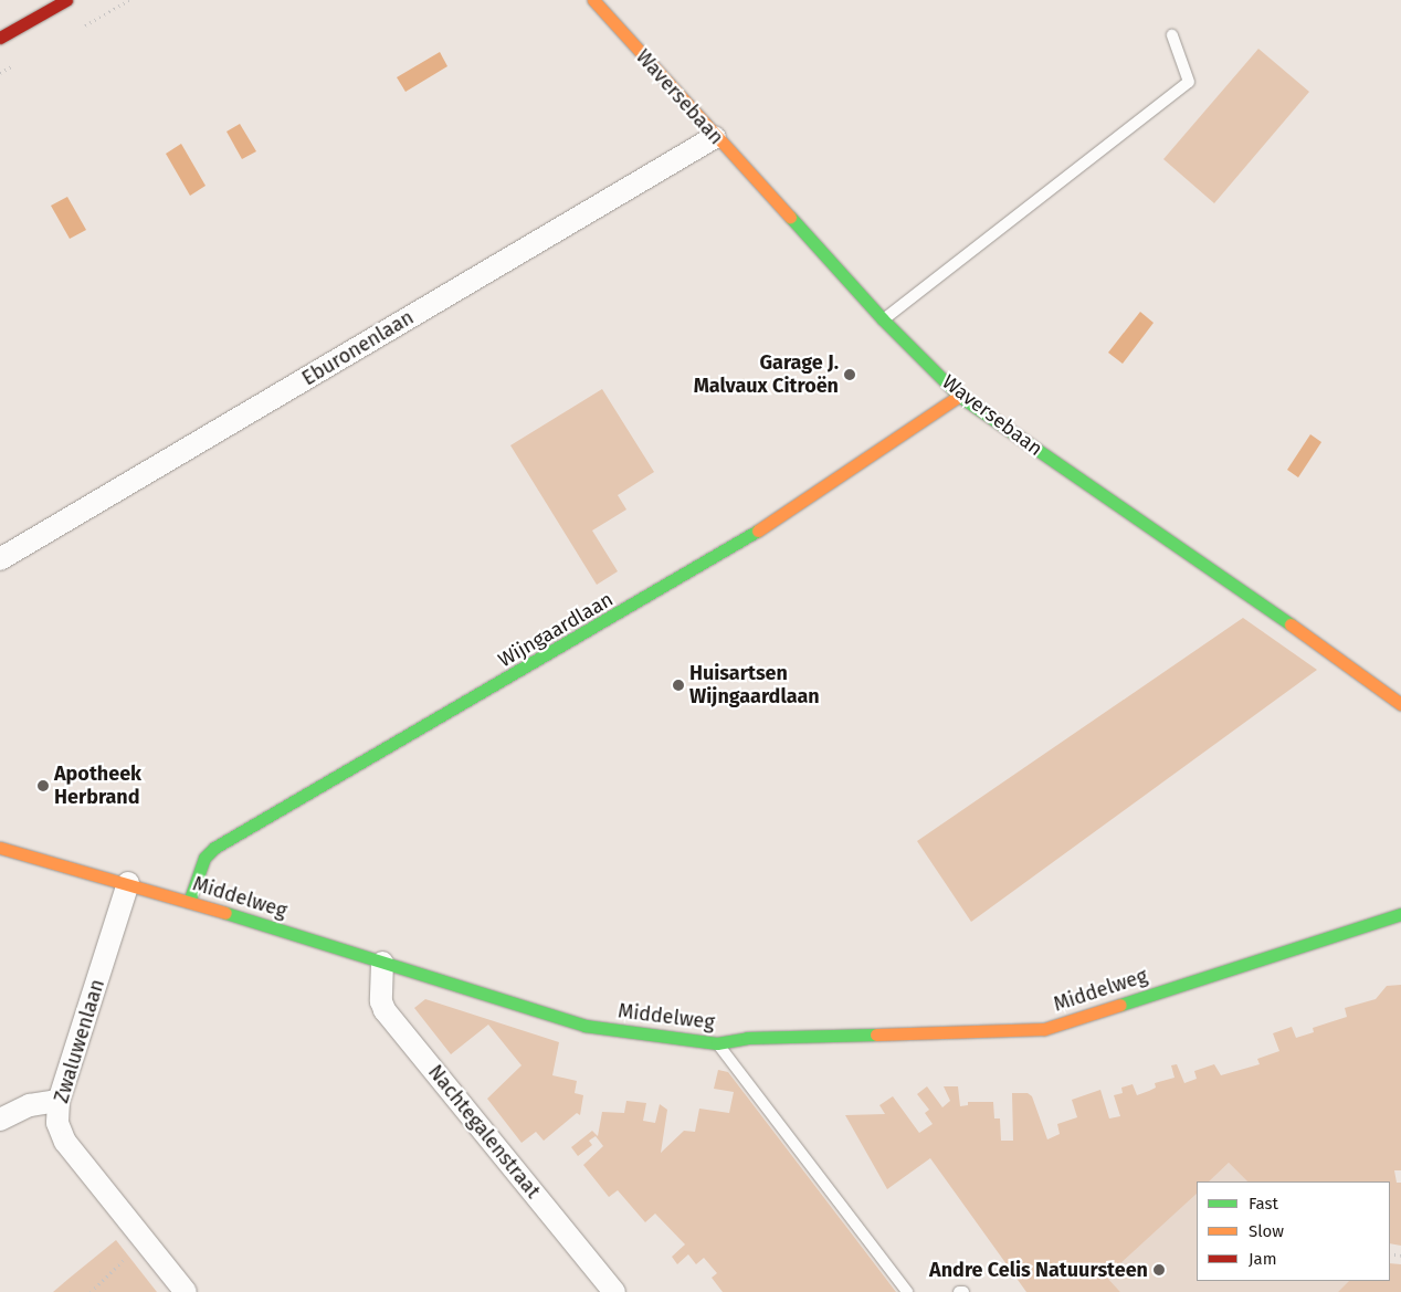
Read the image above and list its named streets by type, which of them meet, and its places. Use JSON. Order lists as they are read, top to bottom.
{
  "streets": {
    "street": [
      "Waversebaan",
      "Eburonenlaan",
      "Wijngaardlaan",
      "Middelweg",
      "Zwaluwenlaan",
      "Nachtegalenstraat"
    ]
  },
  "crossings": [
    ["Waversebaan", "Eburonenlaan"],
    ["Waversebaan", "Wijngaardlaan"],
    ["Wijngaardlaan", "Middelweg"],
    ["Middelweg", "Zwaluwenlaan"],
    ["Middelweg", "Nachtegalenstraat"]
  ],
  "places": [
    "Garage J. Malvaux Citroën",
    "Huisartsen Wijngaardlaan",
    "Apotheek Herbrand",
    "Andre Celis Natuursteen"
  ],
  "legend": ["Fast", "Slow", "Jam"]
}
